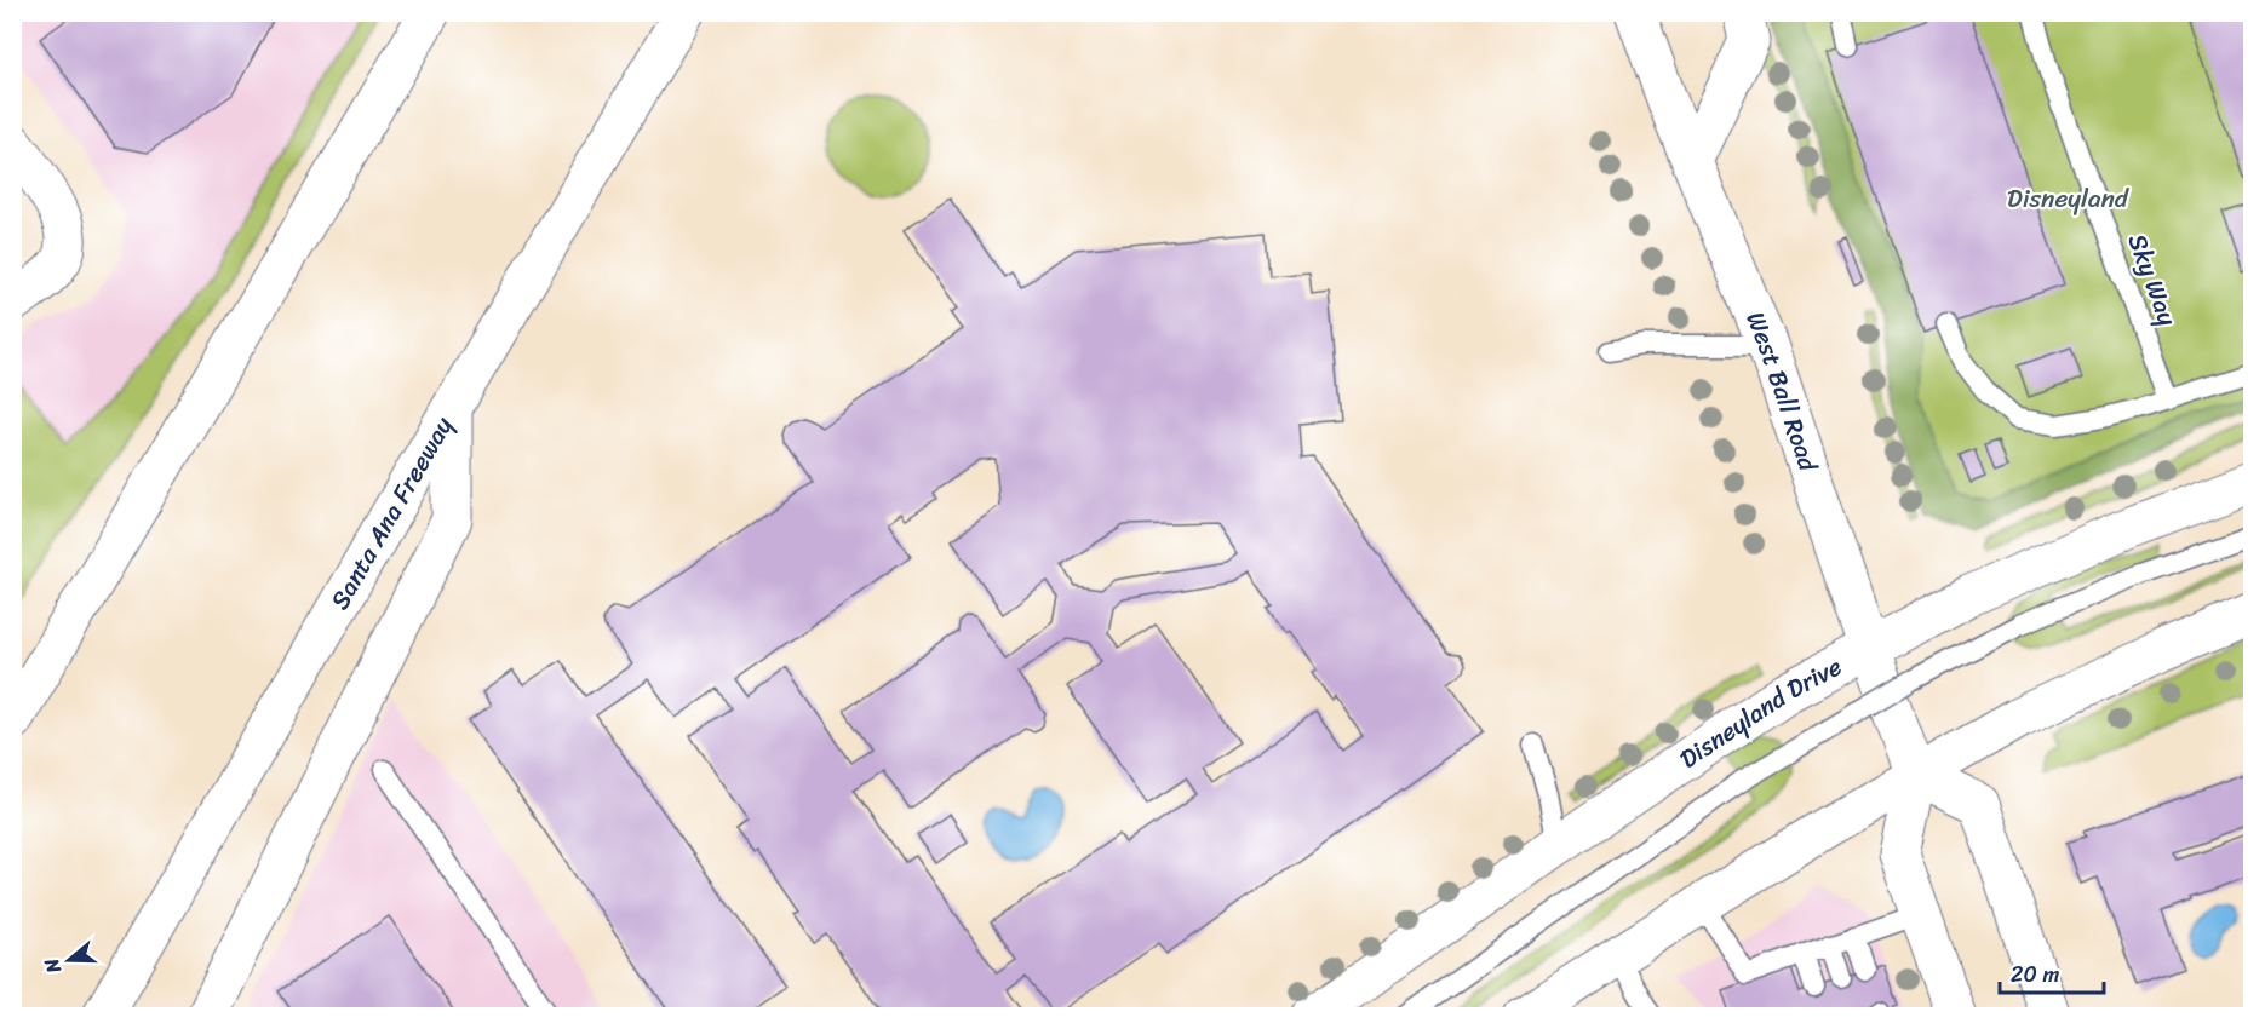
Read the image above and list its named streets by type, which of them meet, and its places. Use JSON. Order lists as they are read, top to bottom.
{
  "streets": {
    "main road": ["West Ball Road", "Santa Ana Freeway", "Disneyland Drive"],
    "lane": ["Sky Way"]
  },
  "crossings": [
    ["West Ball Road", "Disneyland Drive"]
  ],
  "parks": ["Disneyland"],
  "scale_bar": "20 m",
  "north": "left"
}
